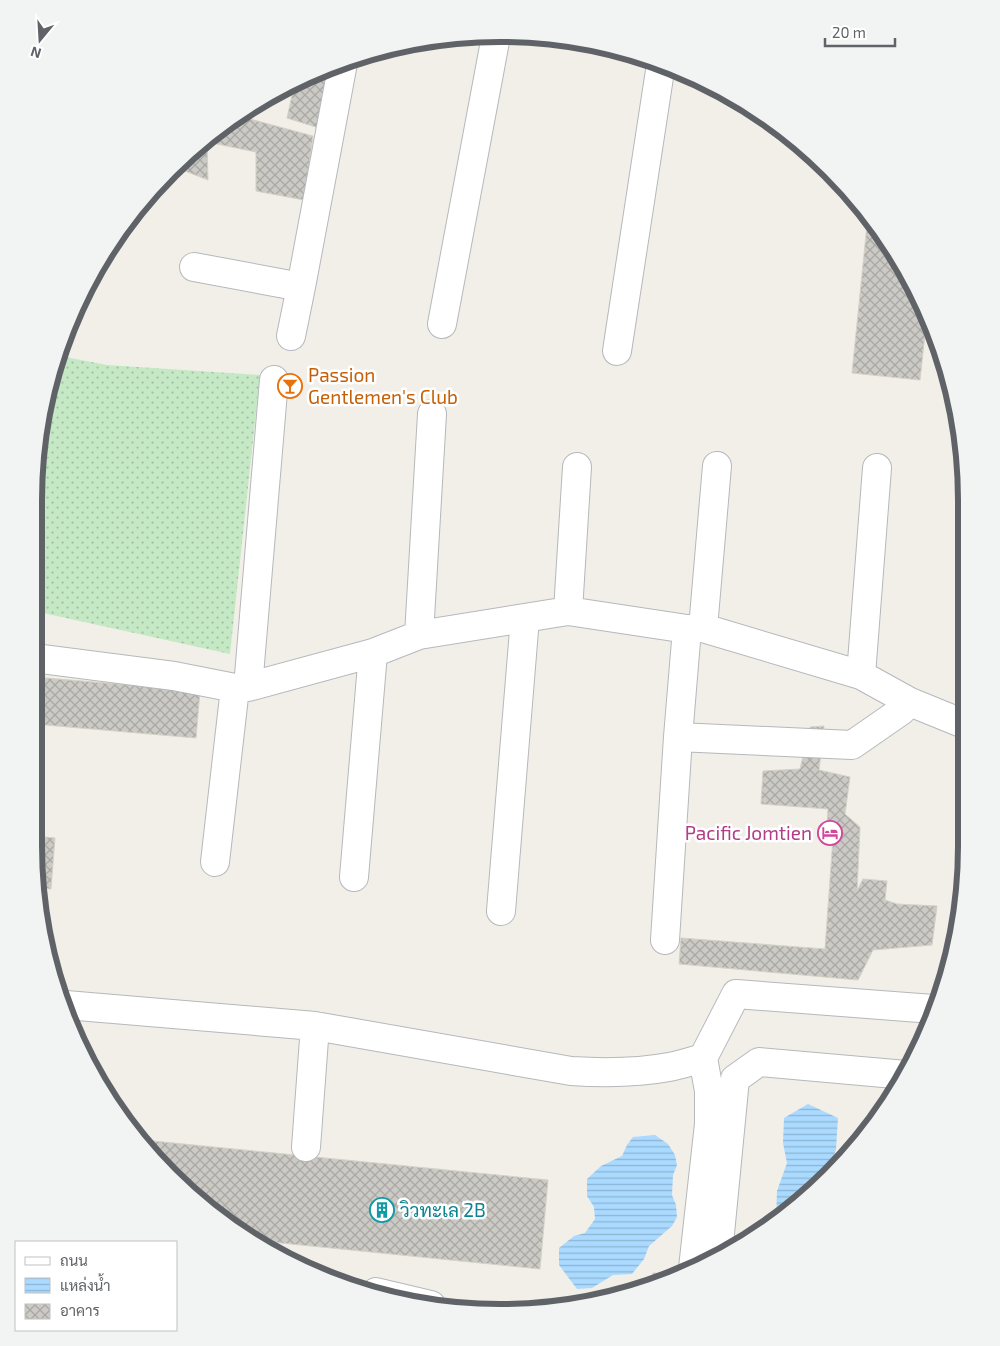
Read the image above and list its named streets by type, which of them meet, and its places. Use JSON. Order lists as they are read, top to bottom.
{
  "places": {
    "bar": ["Passion Gentlemen's Club"],
    "hotel": ["Pacific Jomtien"],
    "building": ["วิวทะเล 2B"]
  },
  "legend": ["ถนน", "แหล่งน้ำ", "อาคาร"],
  "scale_bar": "20 m",
  "north": "bottom"
}
